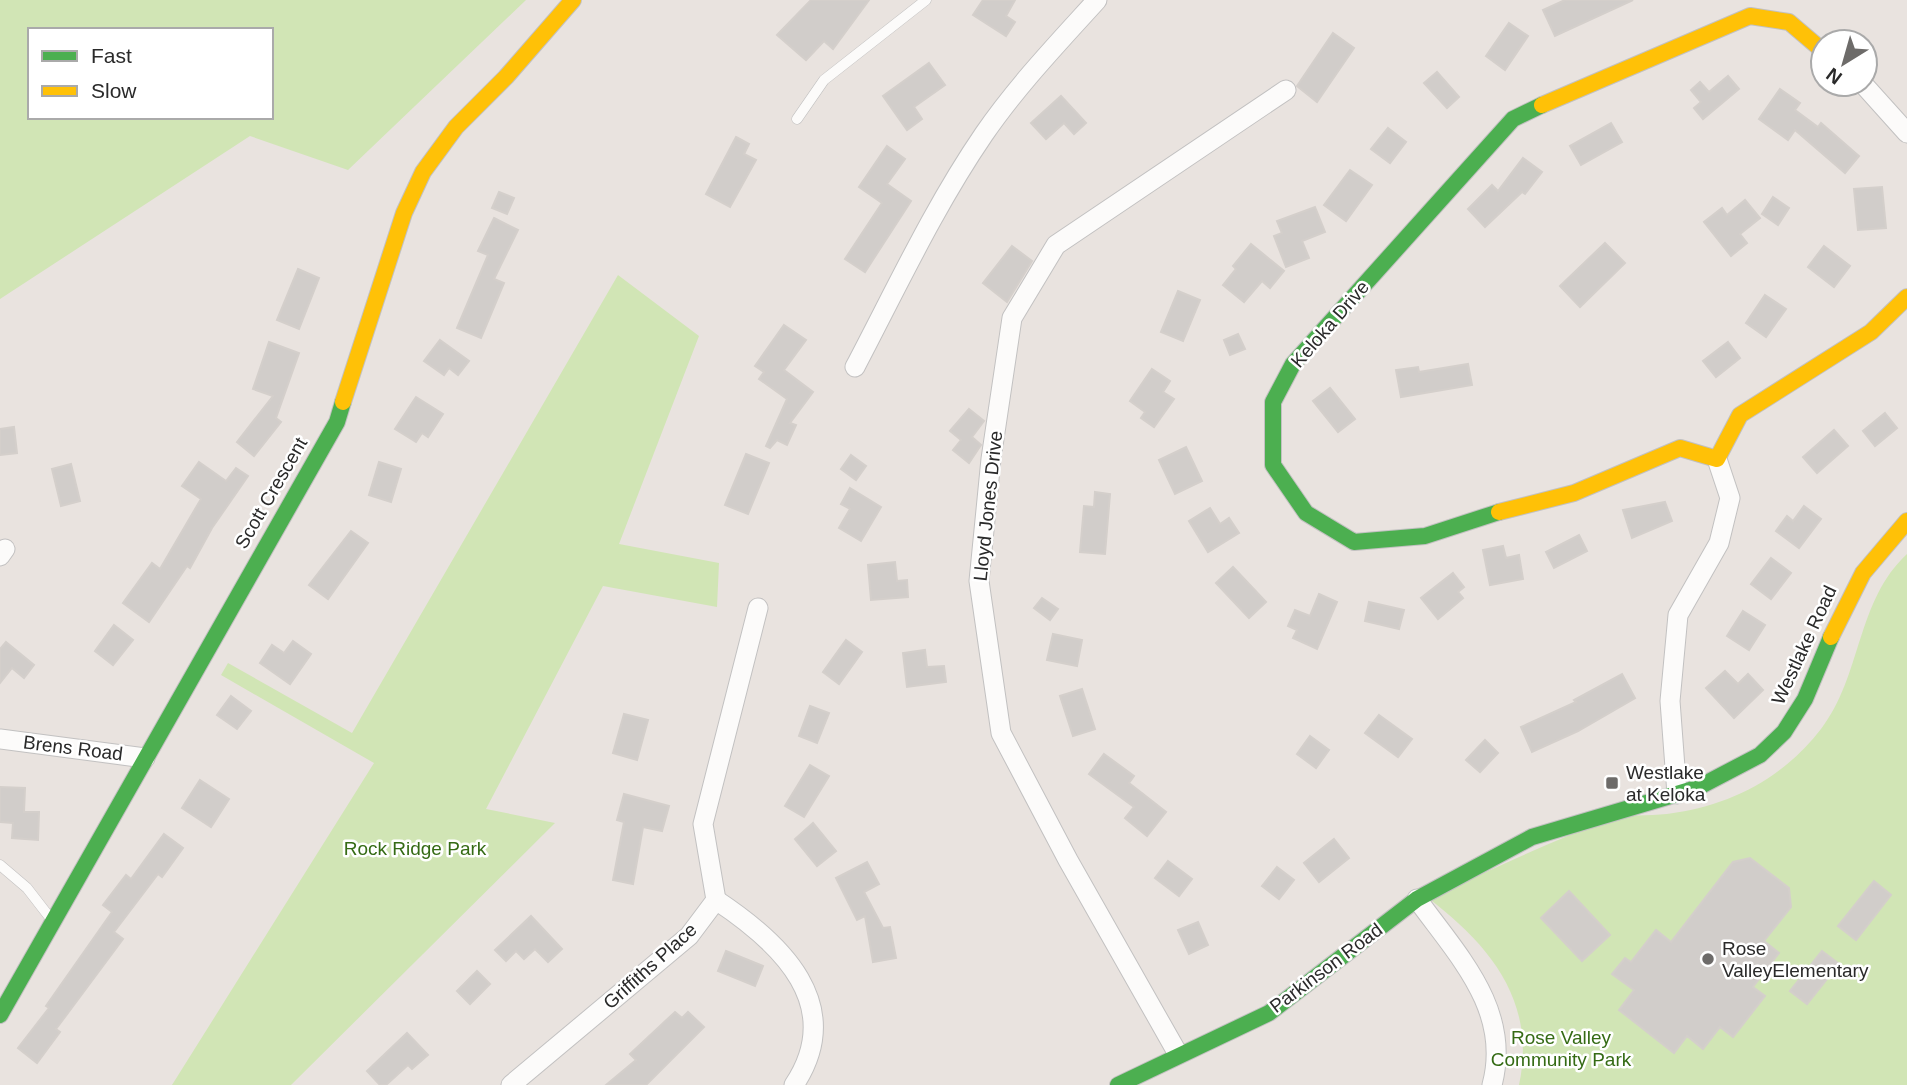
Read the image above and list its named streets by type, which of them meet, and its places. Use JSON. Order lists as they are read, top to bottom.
{
  "streets": {
    "street": [
      "Keloka Drive",
      "Scott Crescent",
      "Lloyd Jones Drive",
      "Westlake Road",
      "Brens Road",
      "Griffiths Place",
      "Parkinson Road"
    ]
  },
  "crossings": [
    ["Scott Crescent", "Brens Road"],
    ["Lloyd Jones Drive", "Parkinson Road"],
    ["Westlake Road", "Parkinson Road"]
  ],
  "parks": ["Rock Ridge Park", "Rose Valley Community Park"],
  "places": {
    "transit": ["Westlake at Keloka"],
    "other": ["Rose ValleyElementary"]
  },
  "legend": ["Fast", "Slow"],
  "north": "bottom left"
}
